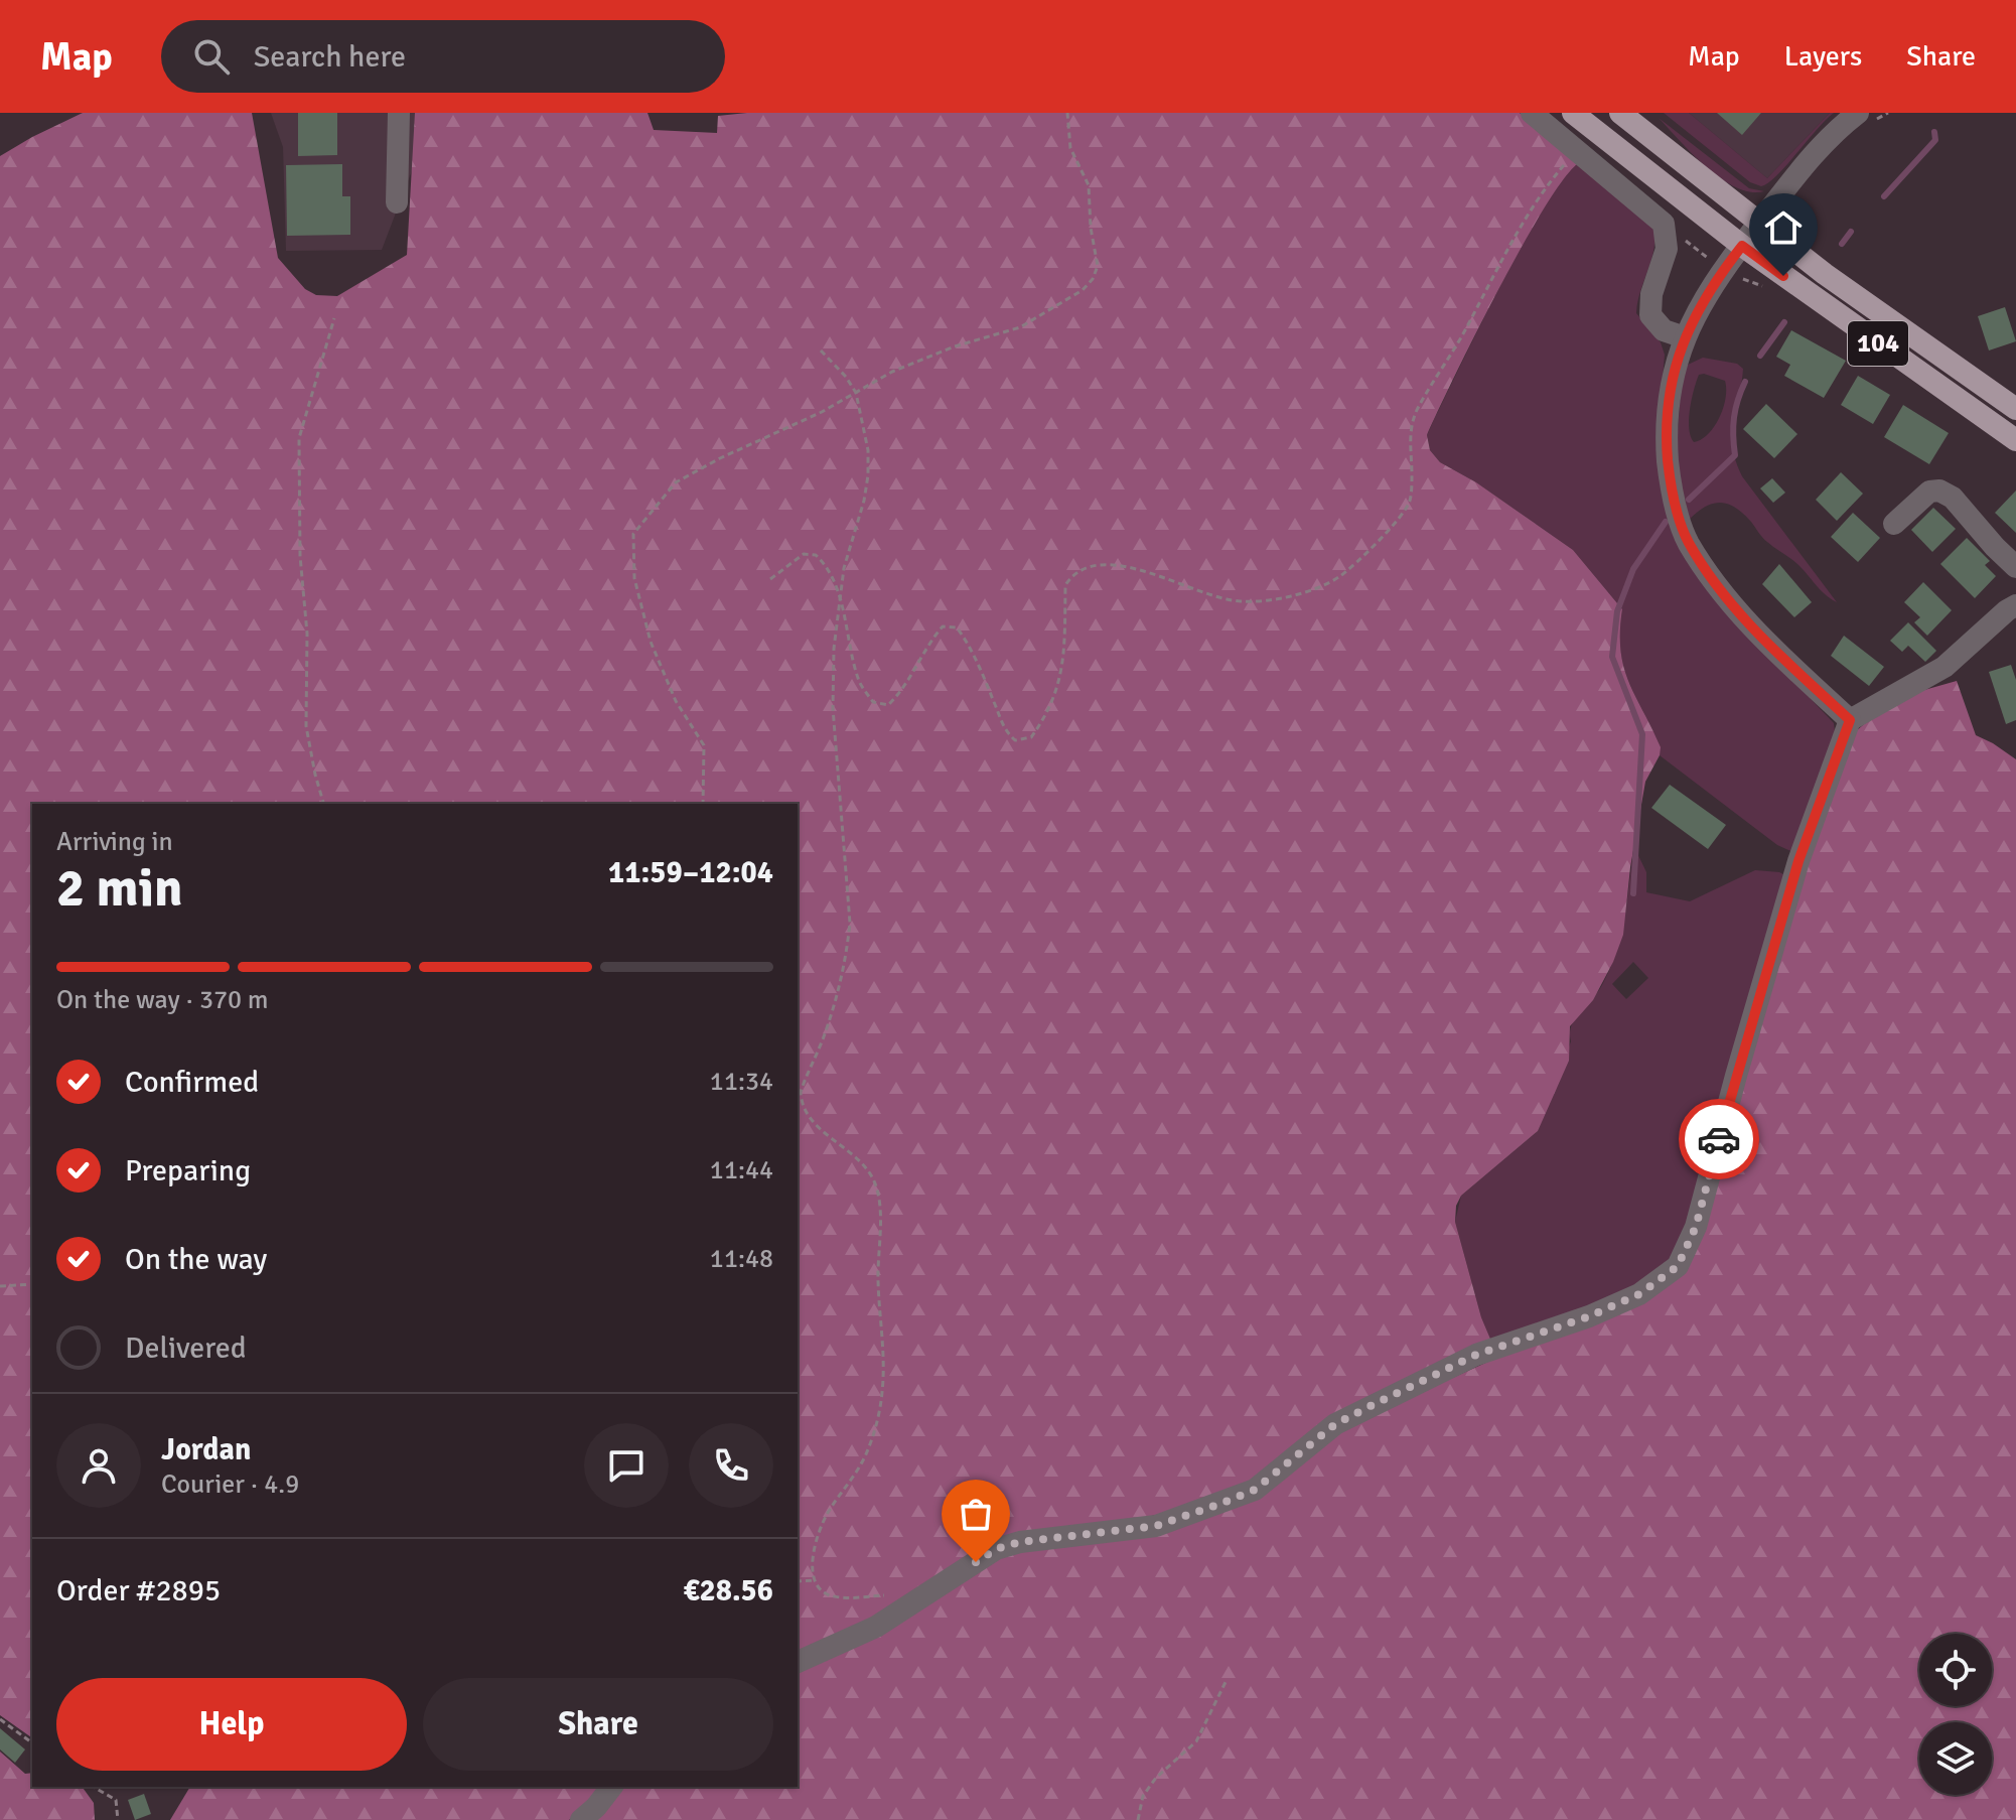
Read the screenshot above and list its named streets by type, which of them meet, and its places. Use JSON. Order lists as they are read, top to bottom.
{
  "streets": {
    "main road": ["104"]
  },
  "page": {
    "header": "Map",
    "search": "Search here",
    "nav": ["Map", "Layers", "Share"],
    "heading": ["2 min", "Arriving in", "11:59–12:04"],
    "panel": [
      "Jordan",
      "Courier · 4.9",
      "Order #2895",
      "€28.56"
    ],
    "bar": "On the way · 370 m",
    "list": [
      ["Confirmed", "11:34"],
      ["Preparing", "11:44"],
      ["On the way", "11:48"],
      "Delivered"
    ],
    "buttons": ["Help", "Share"]
  }
}
